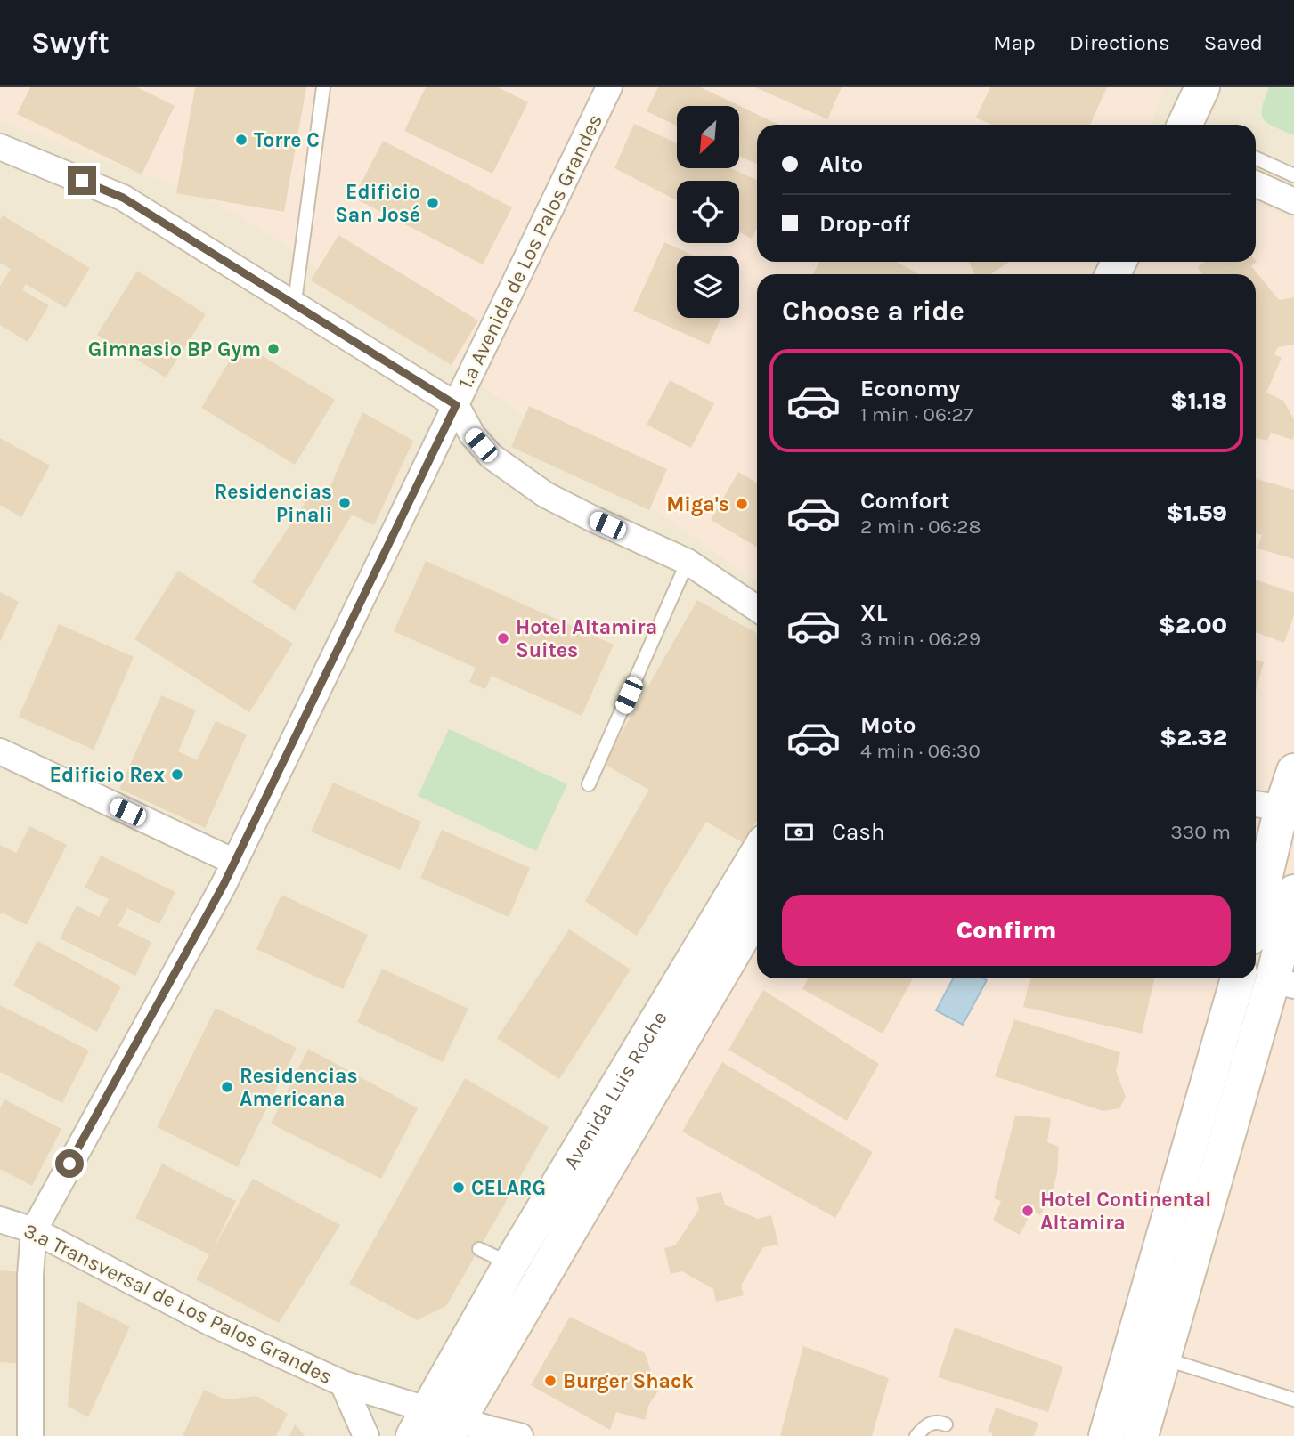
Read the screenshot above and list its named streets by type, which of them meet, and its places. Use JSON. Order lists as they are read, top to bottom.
{
  "streets": {
    "main road": ["Avenida Luis Roche"],
    "street": ["1.ª Avenida de Los Palos Grandes", "3.ª Transversal de Los Palos Grandes"]
  },
  "crossings": [
    ["1.ª Avenida de Los Palos Grandes", "3.ª Transversal de Los Palos Grandes"],
    ["Avenida Luis Roche", "3.ª Transversal de Los Palos Grandes"]
  ],
  "places": [
    "Torre C",
    "Edificio San José",
    "Gimnasio BP Gym",
    "Residencias Pinali",
    "Miga's",
    "Hotel Altamira Suites",
    "Edificio Rex",
    "Residencias Americana",
    "CELARG",
    "Hotel Continental Altamira",
    "Burger Shack"
  ],
  "north": "bottom left",
  "page": {
    "header": "Swyft",
    "nav": ["Map", "Directions", "Saved"],
    "banner": ["Alto", "Drop-off"],
    "heading": "Choose a ride",
    "list": [
      {
        "name": "Economy",
        "note": "1 min · 06:27",
        "value": "$1.18"
      },
      {
        "name": "Comfort",
        "note": "2 min · 06:28",
        "value": "$1.59"
      },
      {
        "name": "XL",
        "note": "3 min · 06:29",
        "value": "$2.00"
      },
      {
        "name": "Moto",
        "note": "4 min · 06:30",
        "value": "$2.32"
      }
    ],
    "pay": ["Cash", "330 m"],
    "buttons": "Confirm"
  }
}
